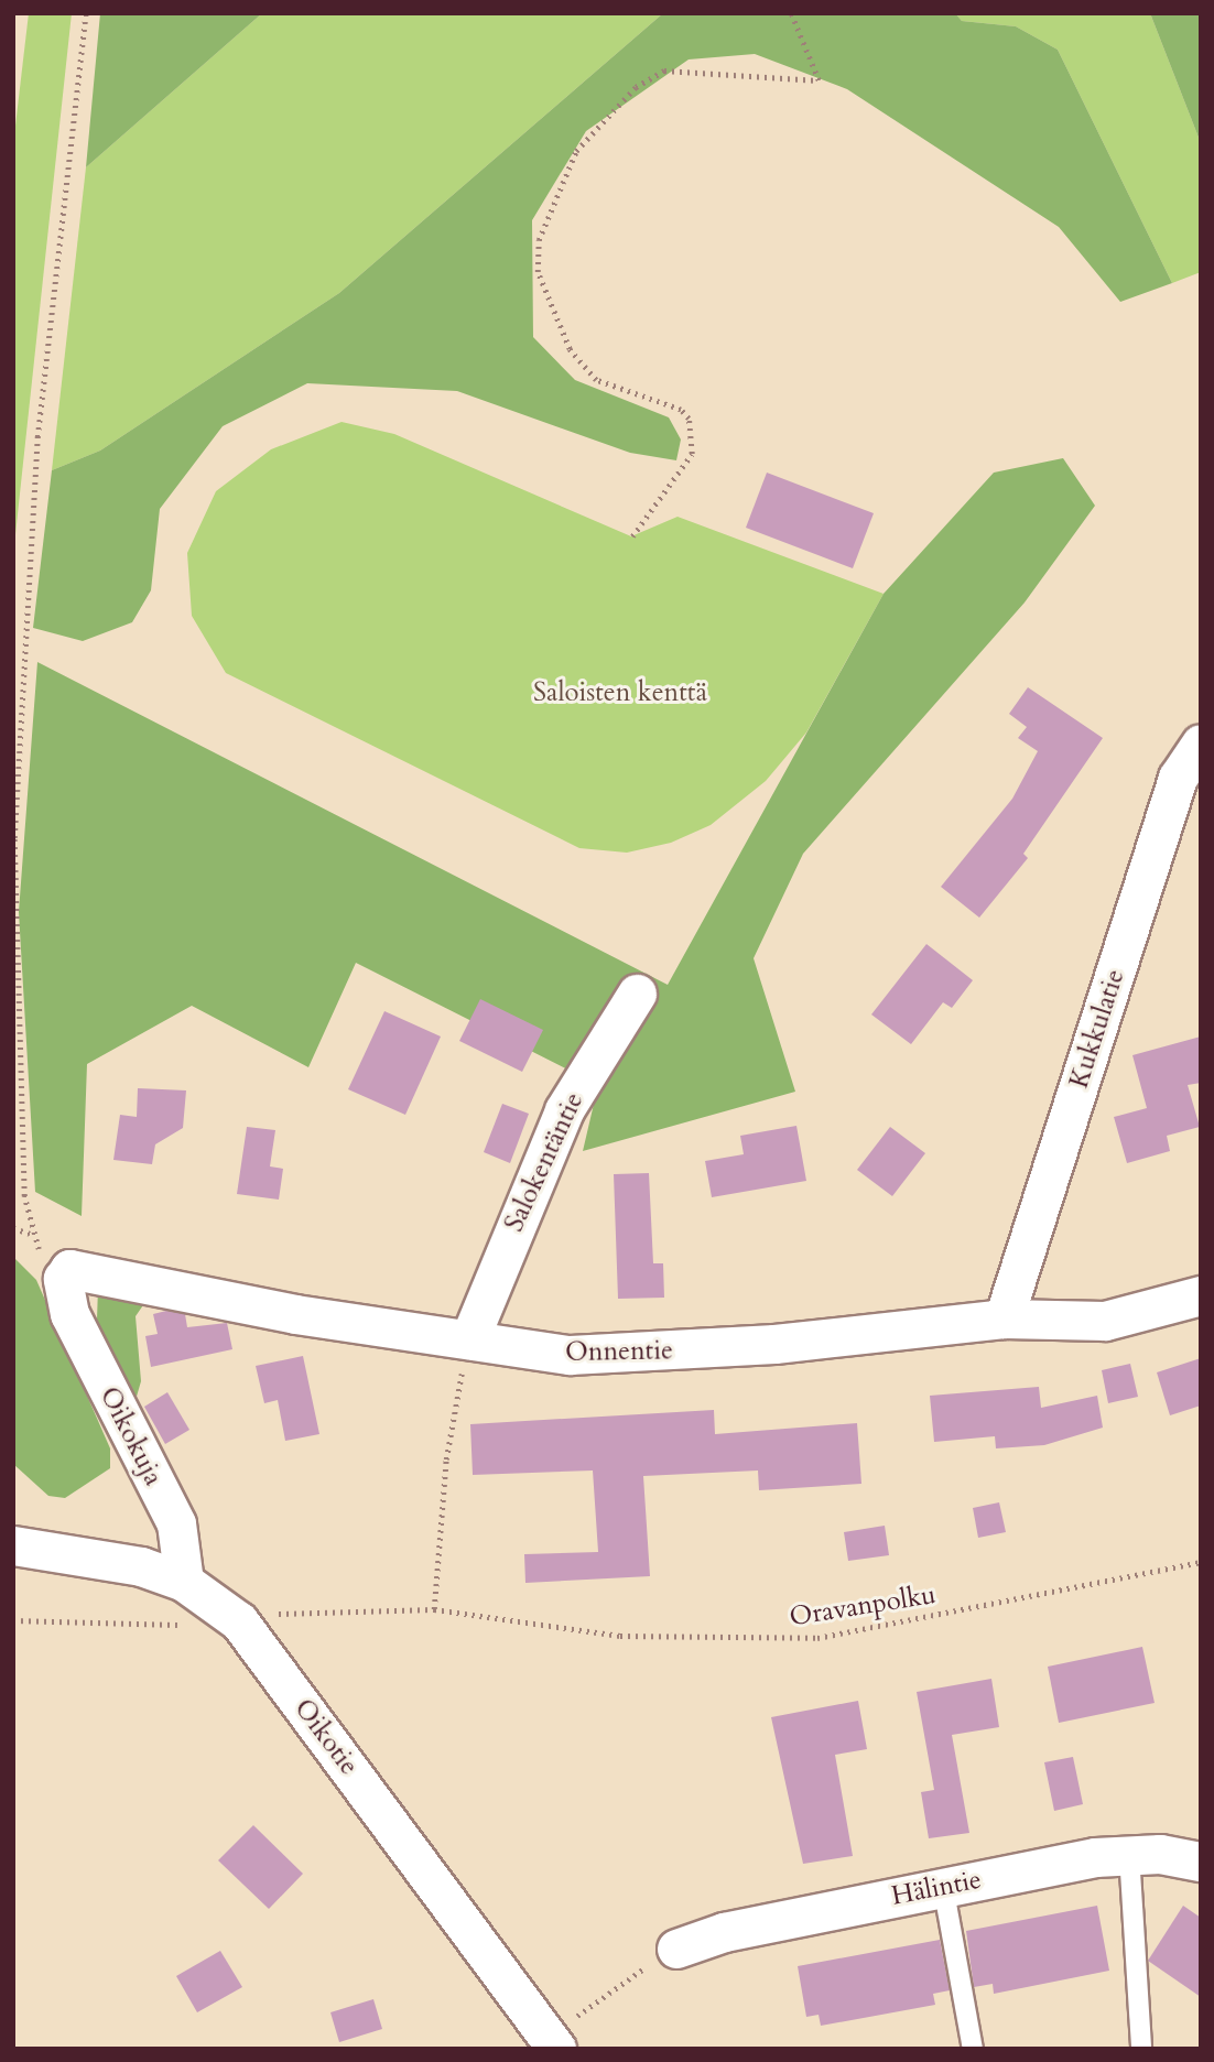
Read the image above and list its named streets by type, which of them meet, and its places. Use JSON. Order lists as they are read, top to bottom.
{
  "streets": {
    "street": [
      "Kukkulatie",
      "Salokentäntie",
      "Onnentie",
      "Oikokuja",
      "Oikotie",
      "Hälintie"
    ],
    "path": ["Oravanpolku"]
  },
  "crossings": [
    ["Kukkulatie", "Onnentie"],
    ["Salokentäntie", "Onnentie"],
    ["Onnentie", "Oikokuja"],
    ["Oikokuja", "Oikotie"],
    ["Oravanpolku", "Oikotie"]
  ],
  "parks": ["Saloisten kenttä"]
}
